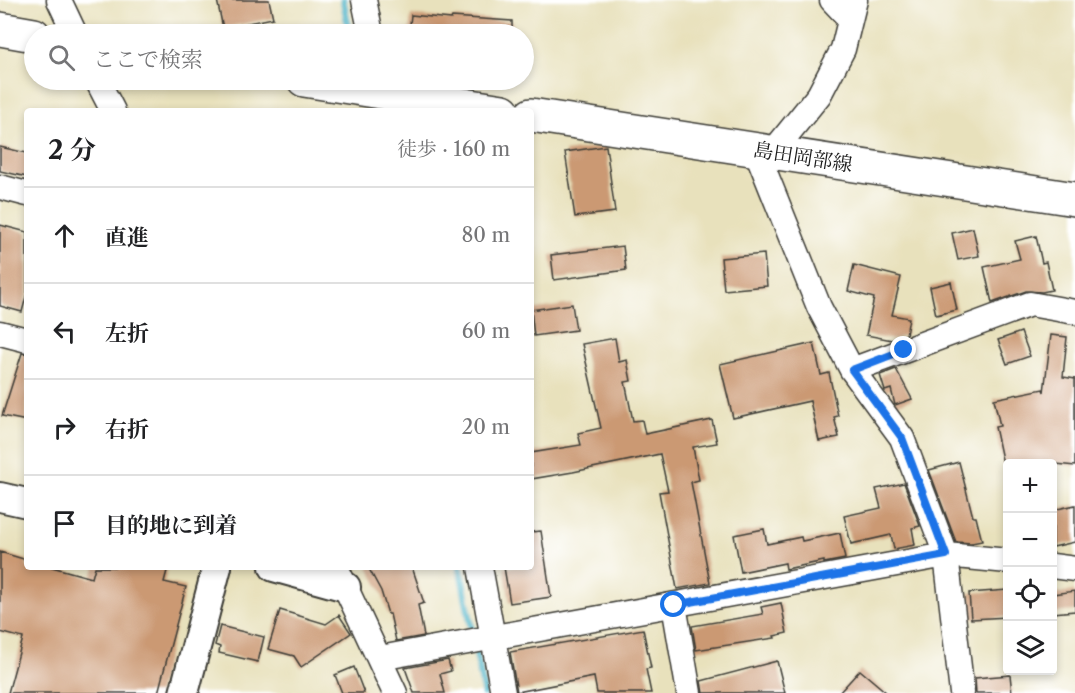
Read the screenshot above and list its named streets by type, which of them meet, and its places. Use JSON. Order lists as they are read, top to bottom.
{
  "streets": {
    "main road": ["島田岡部線"]
  },
  "page": {
    "search": "ここで検索",
    "heading": ["2 分", "徒歩 · 160 m"],
    "list": [
      ["直進", "80 m"],
      ["左折", "60 m"],
      ["右折", "20 m"],
      "目的地に到着"
    ],
    "map_buttons": ["+", "−"]
  }
}
